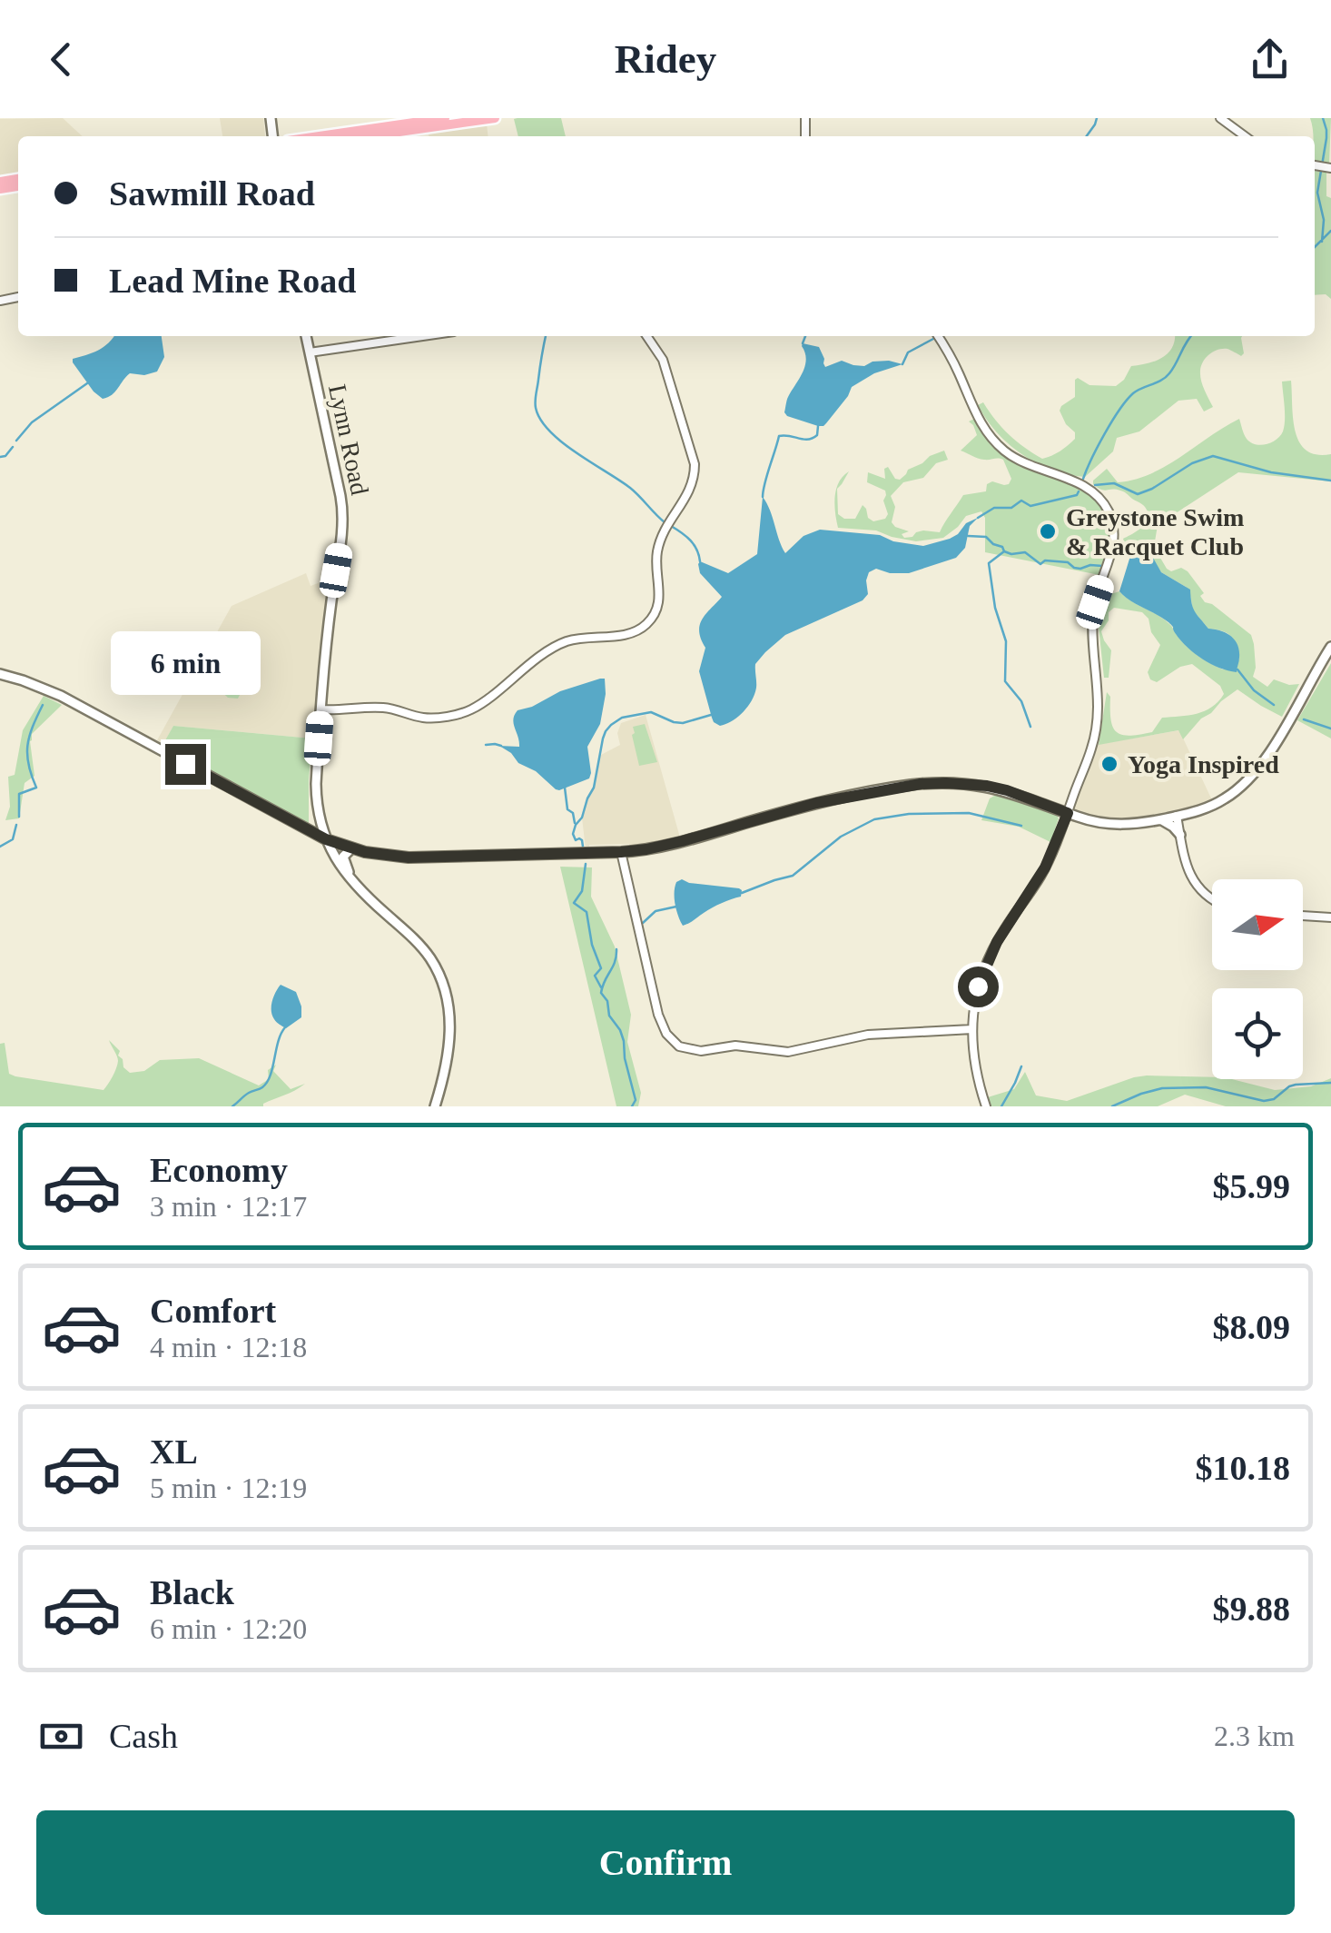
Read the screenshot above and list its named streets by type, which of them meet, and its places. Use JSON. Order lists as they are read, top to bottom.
{
  "streets": {
    "main road": ["Lynn Road"]
  },
  "places": ["Greystone Swim & Racquet Club", "Yoga Inspired"],
  "north": "right",
  "page": {
    "header": "Ridey",
    "banner": ["Sawmill Road", "Lead Mine Road"],
    "bubble": "6 min",
    "list": [
      {
        "name": "Economy",
        "note": "3 min · 12:17",
        "value": "$5.99"
      },
      {
        "name": "Comfort",
        "note": "4 min · 12:18",
        "value": "$8.09"
      },
      {
        "name": "XL",
        "note": "5 min · 12:19",
        "value": "$10.18"
      },
      {
        "name": "Black",
        "note": "6 min · 12:20",
        "value": "$9.88"
      }
    ],
    "pay": ["Cash", "2.3 km"],
    "buttons": "Confirm"
  }
}
